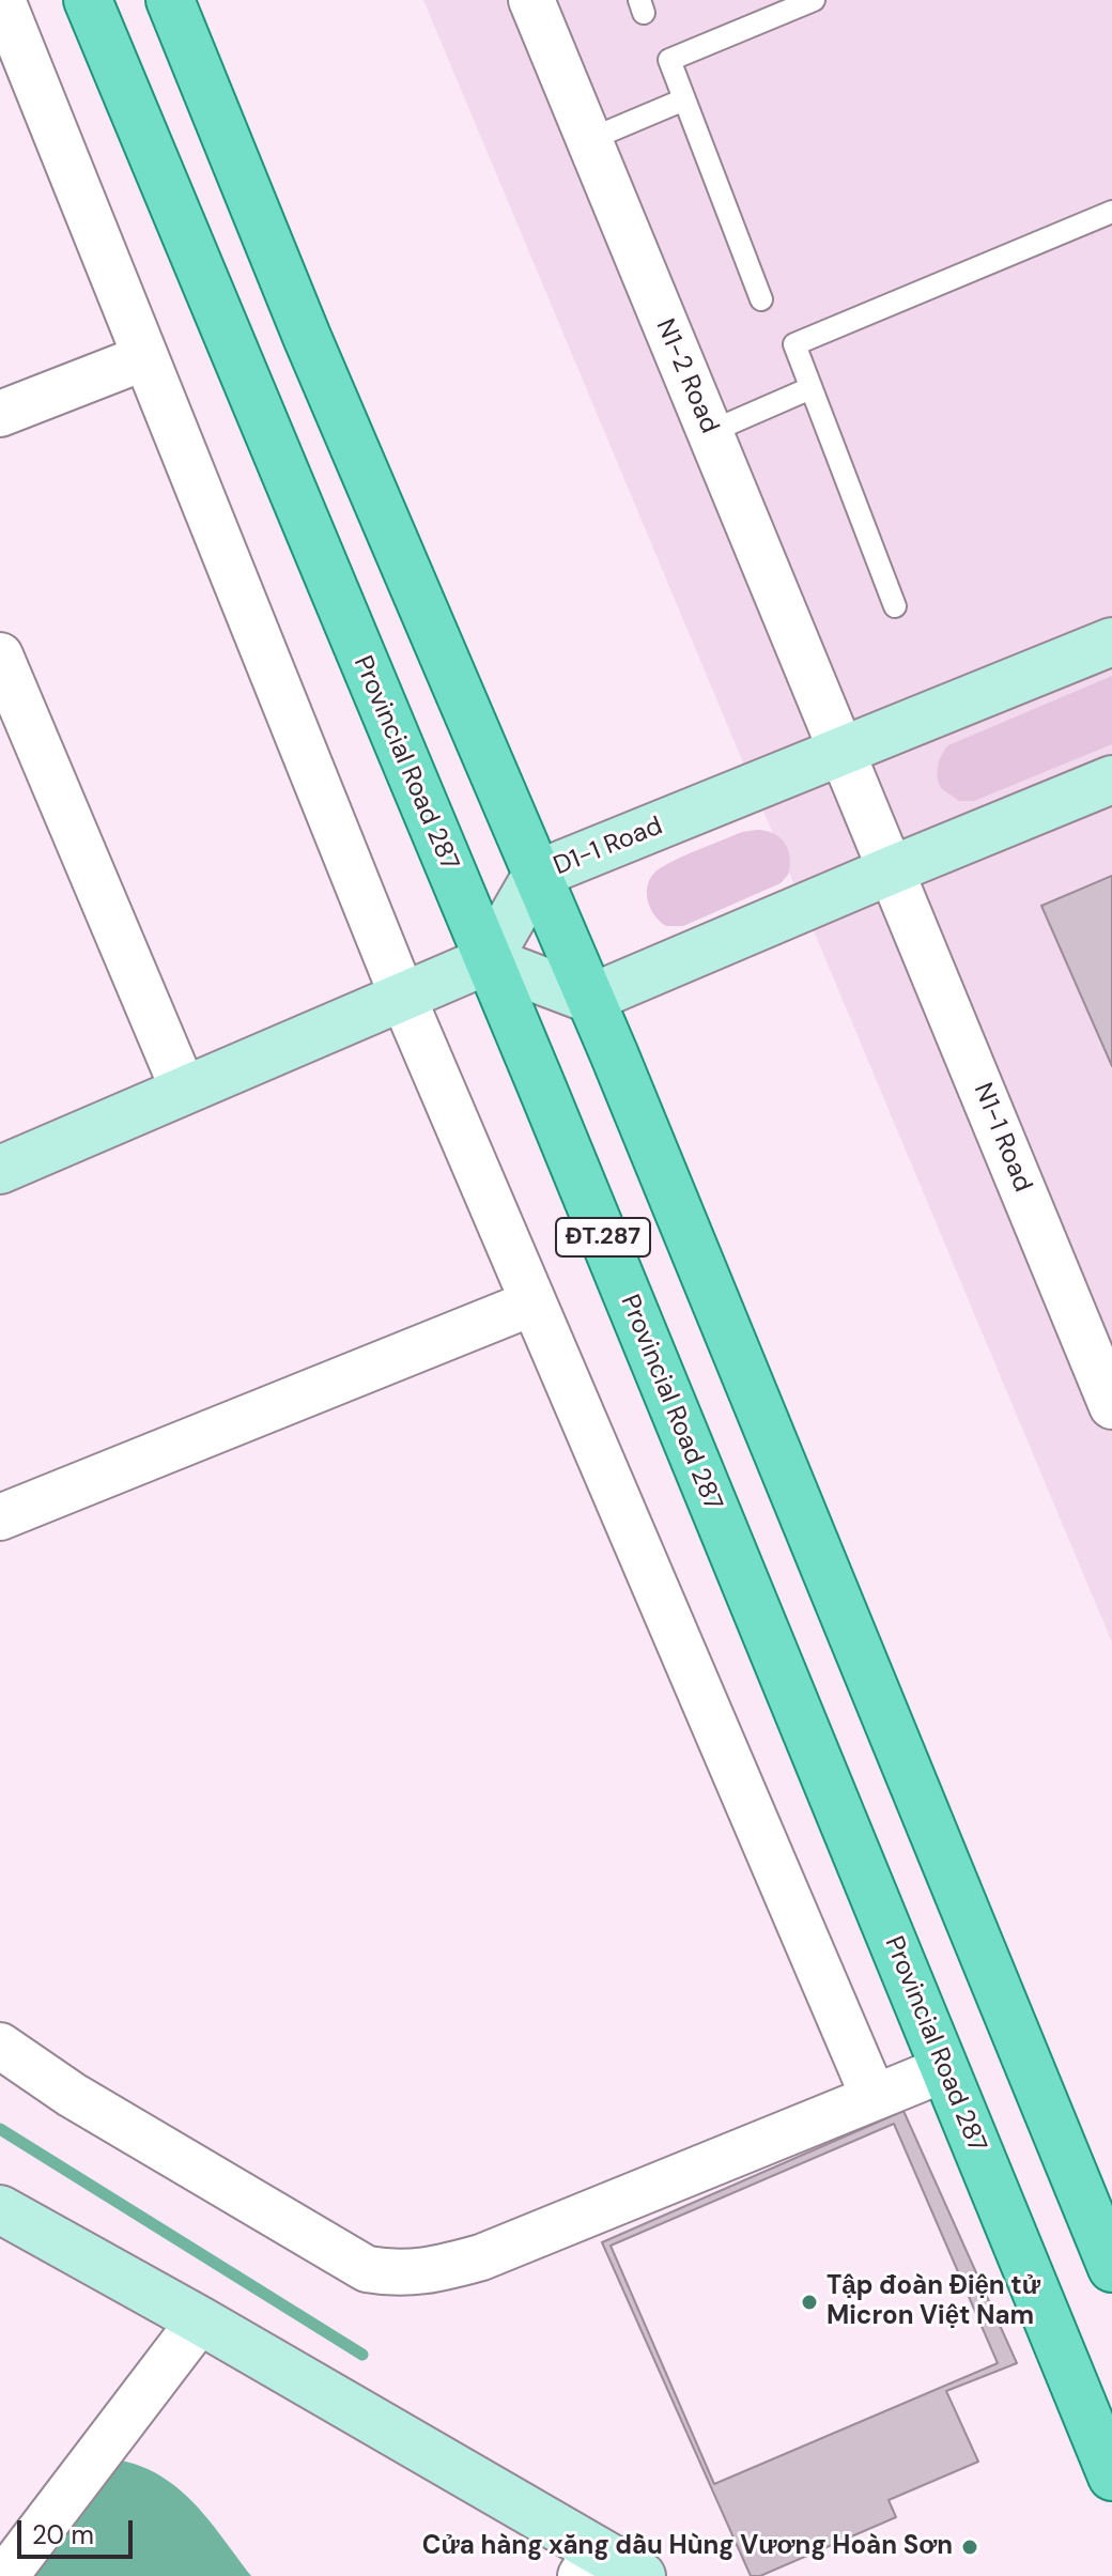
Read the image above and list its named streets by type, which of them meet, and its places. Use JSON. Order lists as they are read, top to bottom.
{
  "streets": {
    "main road": ["Provincial Road 287", "ĐT.287"],
    "street": ["N1-2 Road", "D1-1 Road", "N1-1 Road"]
  },
  "crossings": [
    ["N1-2 Road", "D1-1 Road"],
    ["N1-2 Road", "N1-1 Road"],
    ["Provincial Road 287", "D1-1 Road"],
    ["D1-1 Road", "ĐT.287"]
  ],
  "places": ["Tập đoàn Điện tử Micron Việt Nam", "Cửa hàng xăng dầu Hùng Vương Hoàn Sơn"],
  "scale_bar": "20 m"
}
